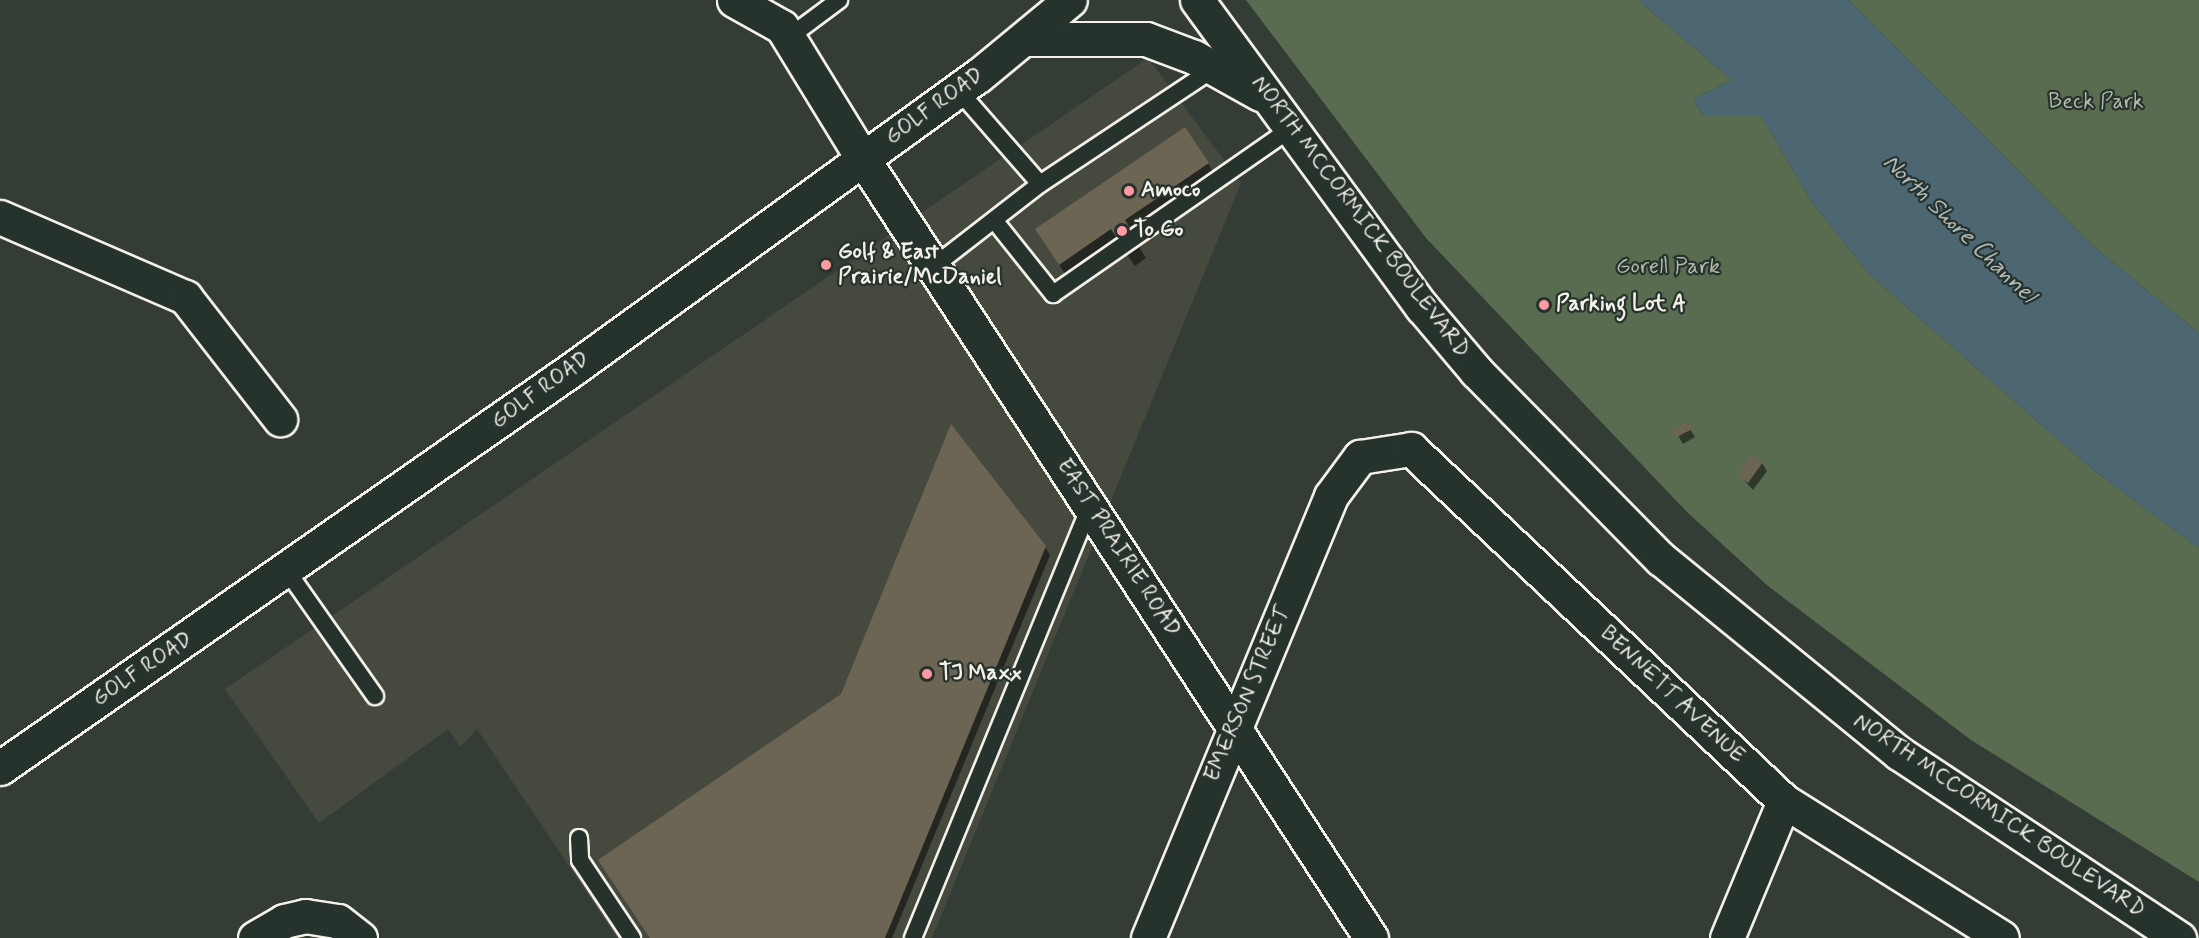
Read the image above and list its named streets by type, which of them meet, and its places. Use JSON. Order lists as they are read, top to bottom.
{
  "streets": {
    "street": [
      "GOLF ROAD",
      "NORTH MCCORMICK BOULEVARD",
      "EAST PRAIRIE ROAD",
      "EMERSON STREET",
      "BENNETT AVENUE"
    ]
  },
  "crossings": [
    ["GOLF ROAD", "EAST PRAIRIE ROAD"],
    ["EAST PRAIRIE ROAD", "EMERSON STREET"],
    ["EMERSON STREET", "BENNETT AVENUE"]
  ],
  "water": ["North Shore Channel"],
  "parks": ["Beck Park", "Gorell Park"],
  "places": [
    "Amoco",
    "To Go",
    "Golf & East Prairie/McDaniel",
    "Parking Lot A",
    "TJ Maxx"
  ]
}
